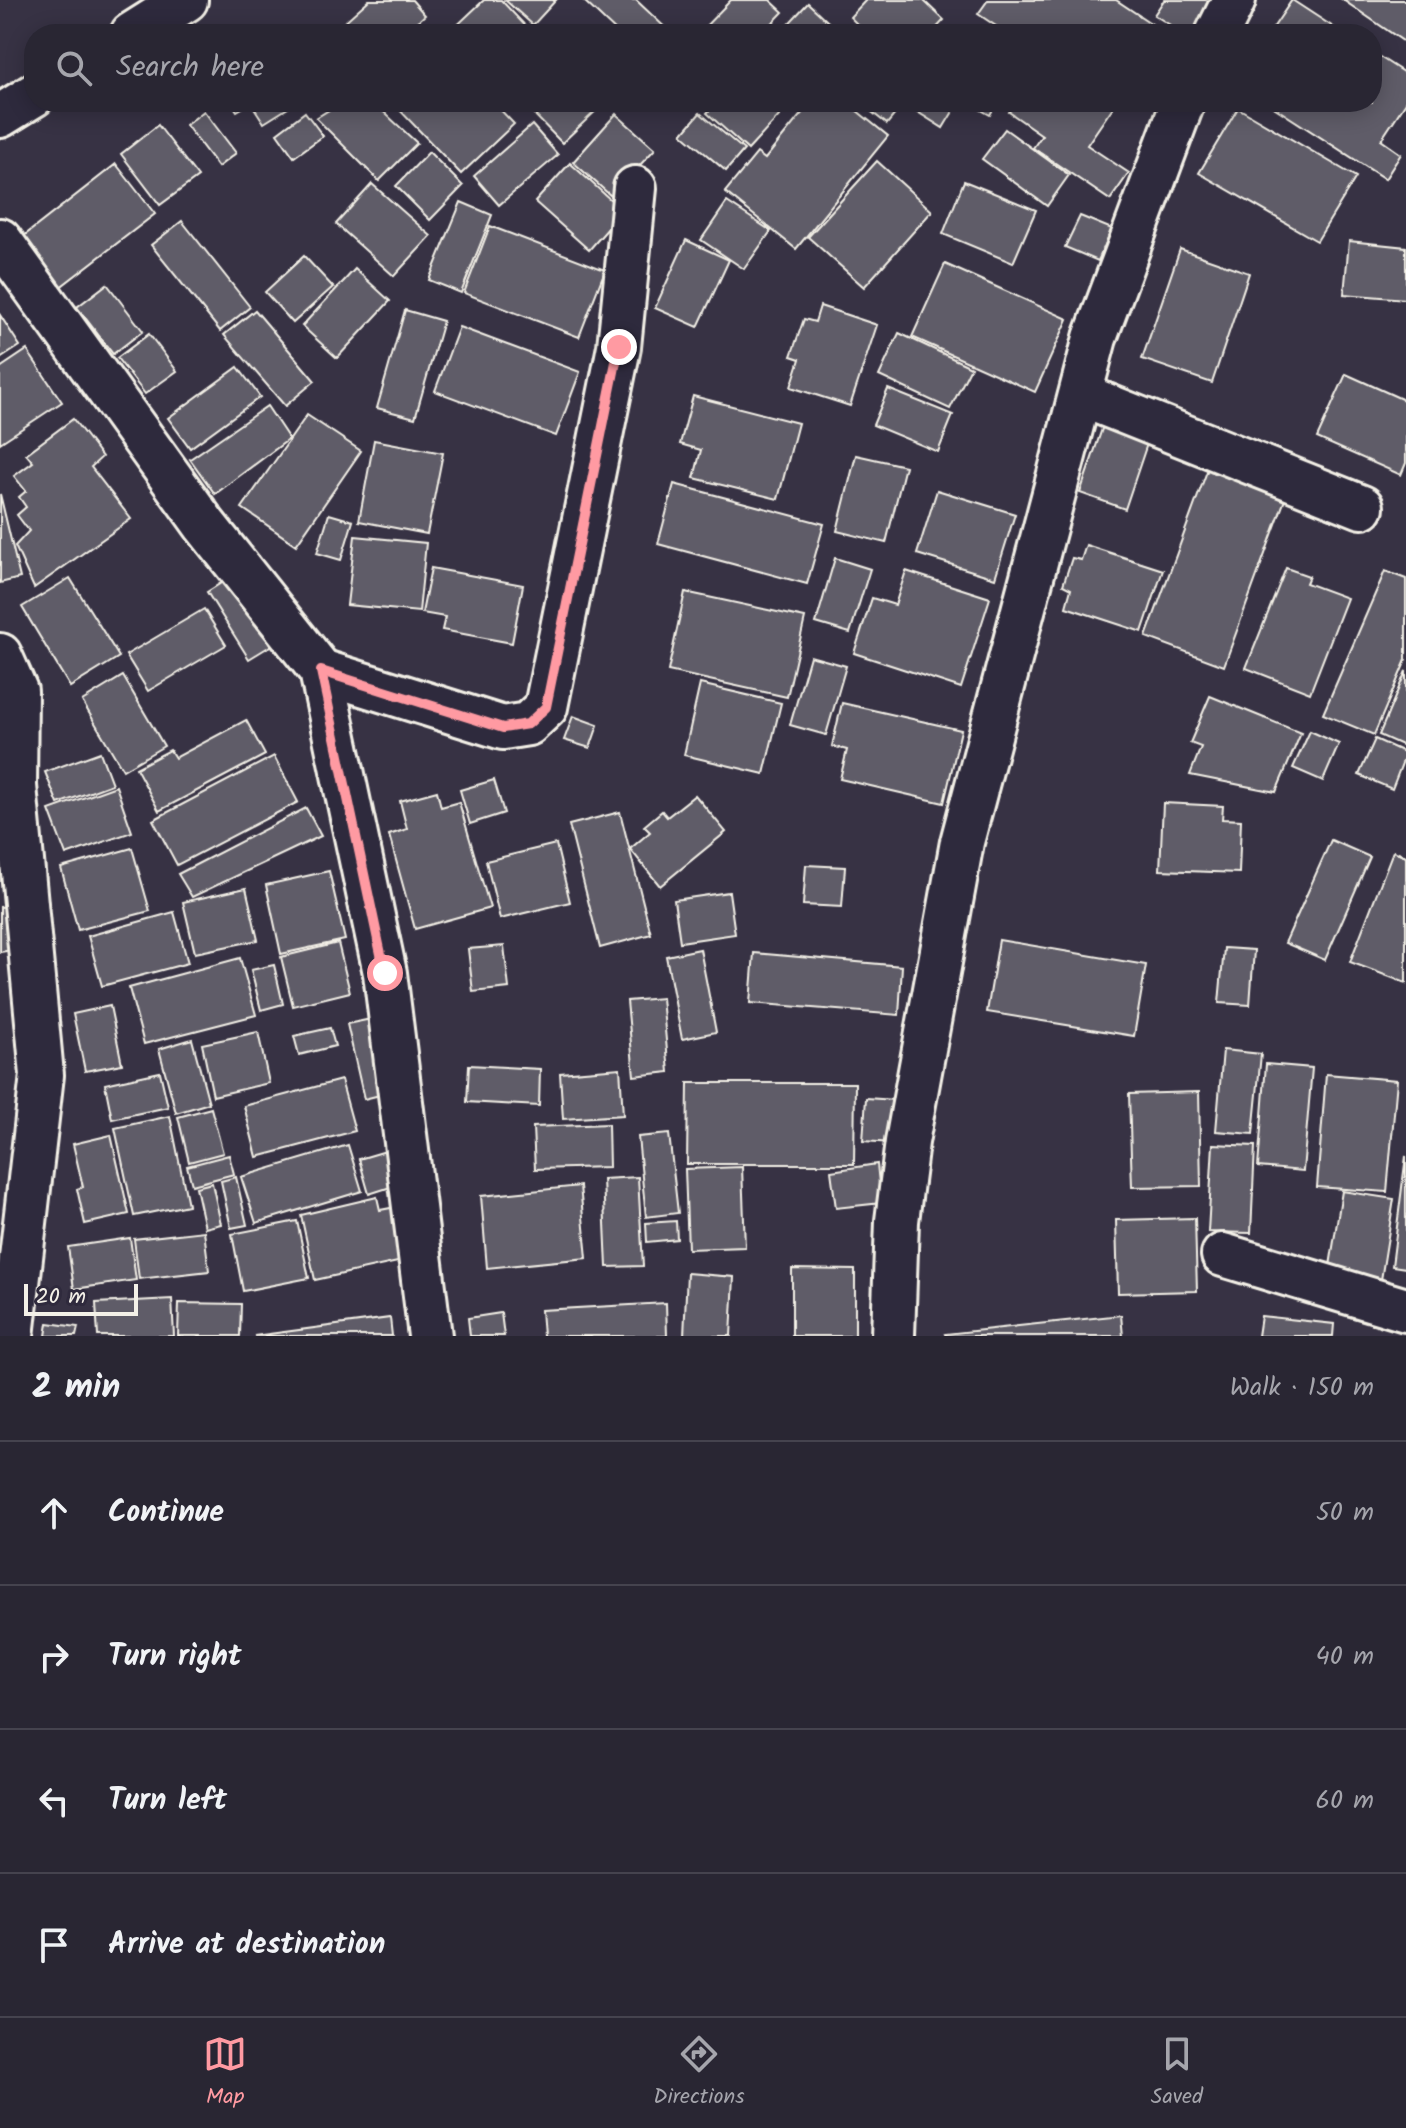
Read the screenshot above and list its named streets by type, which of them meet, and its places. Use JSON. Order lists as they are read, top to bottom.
{
  "scale_bar": "20 m",
  "page": {
    "search": "Search here",
    "scale": "20 m",
    "heading": ["2 min", "Walk · 150 m"],
    "list": [
      ["Continue", "50 m"],
      ["Turn right", "40 m"],
      ["Turn left", "60 m"],
      "Arrive at destination"
    ],
    "nav": ["Map", "Directions", "Saved"]
  }
}
